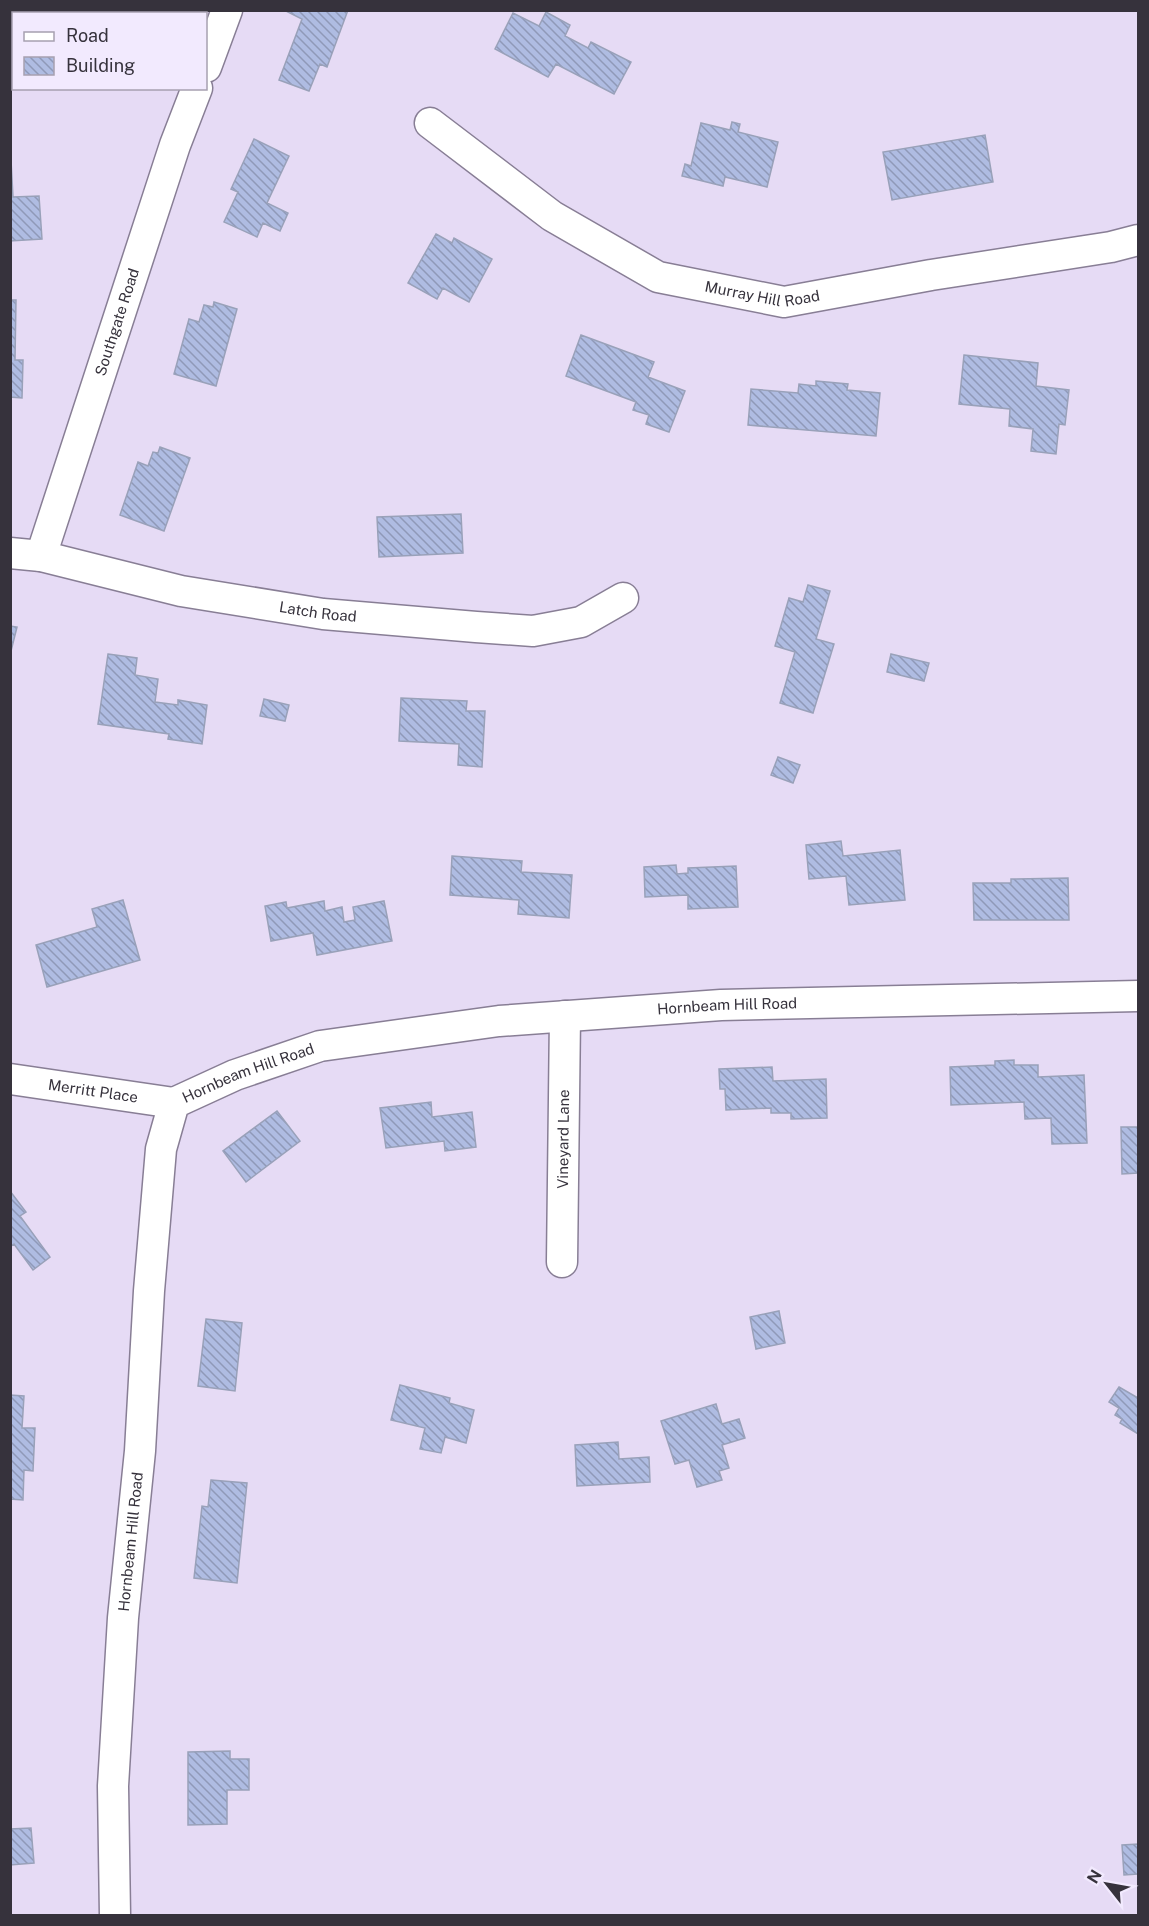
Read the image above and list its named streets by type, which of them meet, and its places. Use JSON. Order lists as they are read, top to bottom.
{
  "streets": {
    "street": [
      "Murray Hill Road",
      "Southgate Road",
      "Latch Road",
      "Hornbeam Hill Road",
      "Merritt Place",
      "Vineyard Lane"
    ]
  },
  "crossings": [
    ["Southgate Road", "Latch Road"],
    ["Hornbeam Hill Road", "Merritt Place"],
    ["Hornbeam Hill Road", "Vineyard Lane"]
  ],
  "legend": ["Road", "Building"],
  "north": "top left"
}
